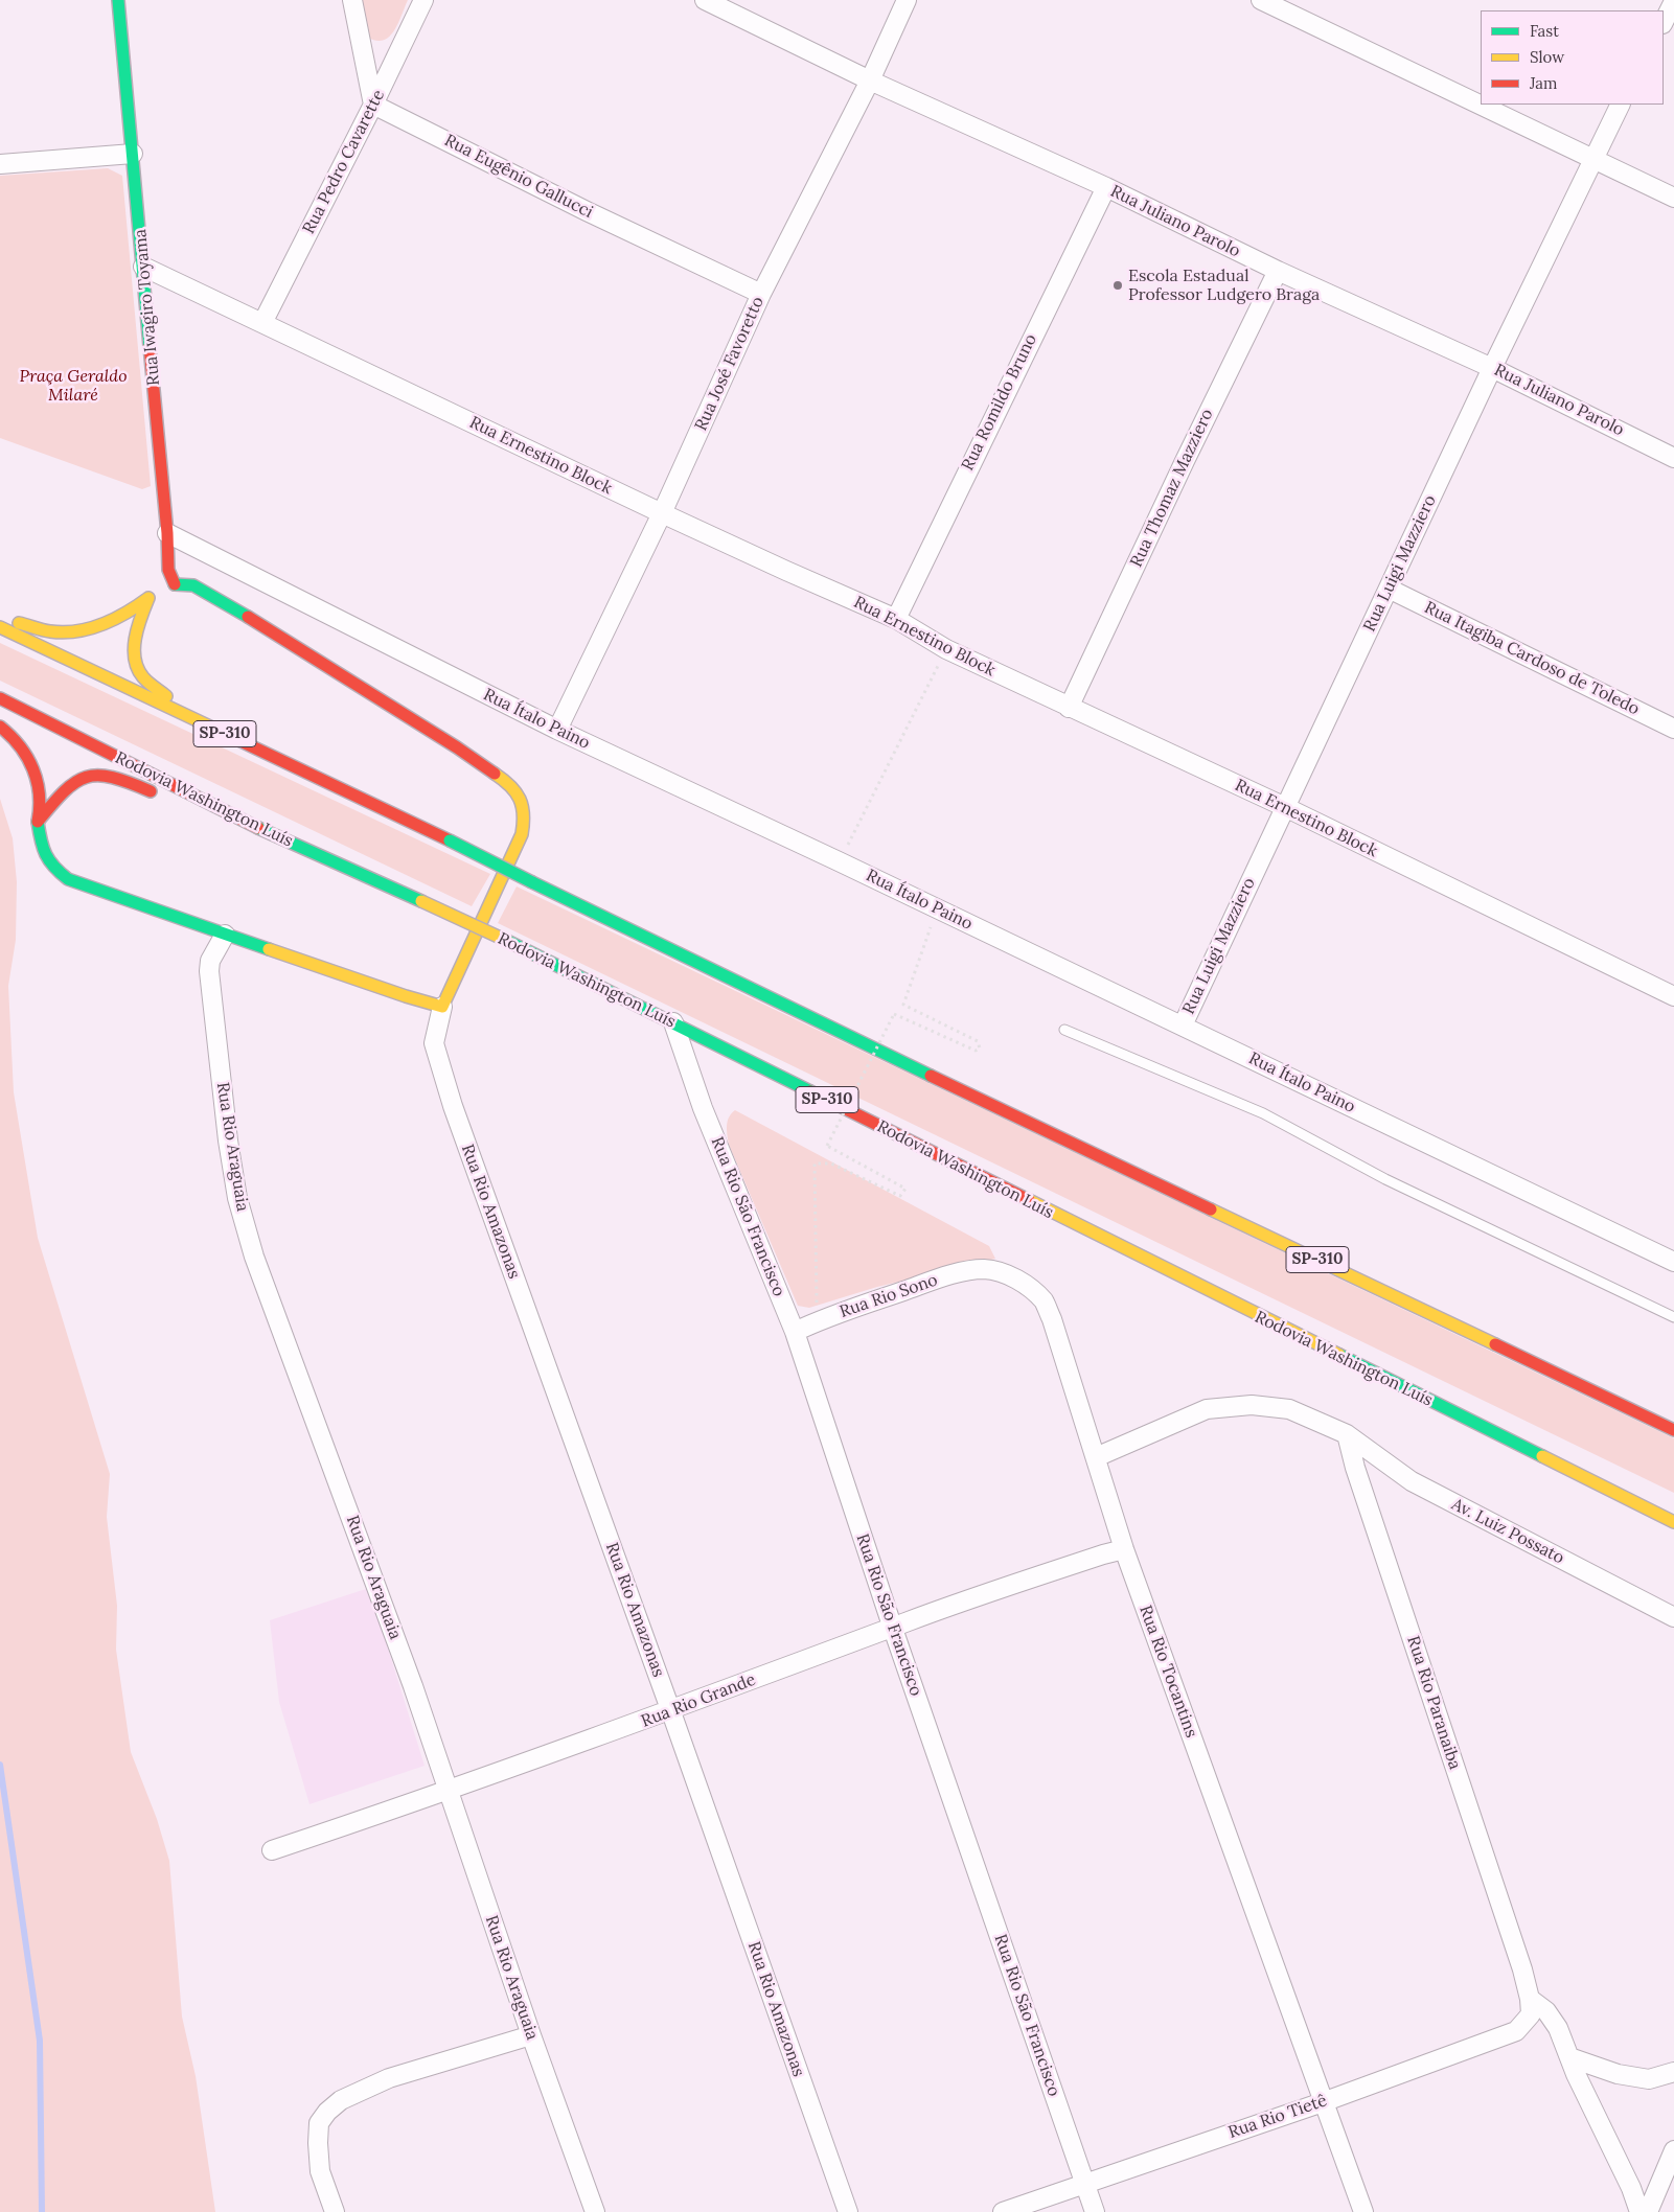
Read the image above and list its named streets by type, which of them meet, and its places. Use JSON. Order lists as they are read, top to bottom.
{
  "streets": {
    "main road": ["Rua Iwagiro Toyama", "SP-310", "Rodovia Washington Luís"],
    "street": [
      "Rua Pedro Cavarette",
      "Rua Eugênio Gallucci",
      "Rua Juliano Parolo",
      "Rua José Favoretto",
      "Rua Romildo Bruno",
      "Rua Ernestino Block",
      "Rua Thomaz Mazziero",
      "Rua Luigi Mazziero",
      "Rua Itagiba Cardoso de Toledo",
      "Rua Ítalo Paino",
      "Rua Rio Araguaia",
      "Rua Rio Amazonas",
      "Rua Rio São Francisco",
      "Rua Rio Sono",
      "Av. Luiz Possato",
      "Rua Rio Tocantins",
      "Rua Rio Grande",
      "Rua Rio Paranaiba",
      "Rua Rio Tietê"
    ]
  },
  "crossings": [
    ["Rua Pedro Cavarette", "Rua Eugênio Gallucci"],
    ["Rua Pedro Cavarette", "Rua Ernestino Block"],
    ["Rua Eugênio Gallucci", "Rua José Favoretto"],
    ["Rua Juliano Parolo", "Rua José Favoretto"],
    ["Rua Juliano Parolo", "Rua Romildo Bruno"],
    ["Rua Juliano Parolo", "Rua Thomaz Mazziero"],
    ["Rua Juliano Parolo", "Rua Luigi Mazziero"],
    ["Rua Iwagiro Toyama", "Rua Ernestino Block"],
    ["Rua Iwagiro Toyama", "Rua Ítalo Paino"],
    ["Rua José Favoretto", "Rua Ernestino Block"],
    ["Rua José Favoretto", "Rua Ítalo Paino"],
    ["Rua Romildo Bruno", "Rua Ernestino Block"],
    ["Rua Ernestino Block", "Rua Thomaz Mazziero"],
    ["Rua Ernestino Block", "Rua Luigi Mazziero"],
    ["Rua Luigi Mazziero", "Rua Itagiba Cardoso de Toledo"],
    ["Rua Luigi Mazziero", "Rua Ítalo Paino"],
    ["Rodovia Washington Luís", "Rua Rio São Francisco"],
    ["Rua Rio Araguaia", "Rua Rio Grande"],
    ["Rua Rio Amazonas", "Rua Rio Grande"],
    ["Rua Rio São Francisco", "Rua Rio Sono"],
    ["Rua Rio São Francisco", "Rua Rio Grande"],
    ["Rua Rio São Francisco", "Rua Rio Tietê"],
    ["Rua Rio Sono", "Rua Rio Tocantins"],
    ["Av. Luiz Possato", "Rua Rio Paranaiba"],
    ["Rua Rio Tocantins", "Rua Rio Grande"],
    ["Rua Rio Tocantins", "Rua Rio Tietê"],
    ["Rua Rio Paranaiba", "Rua Rio Tietê"]
  ],
  "parks": ["Praça Geraldo Milaré"],
  "places": ["Escola Estadual Professor Ludgero Braga"],
  "legend": ["Fast", "Slow", "Jam"]
}
